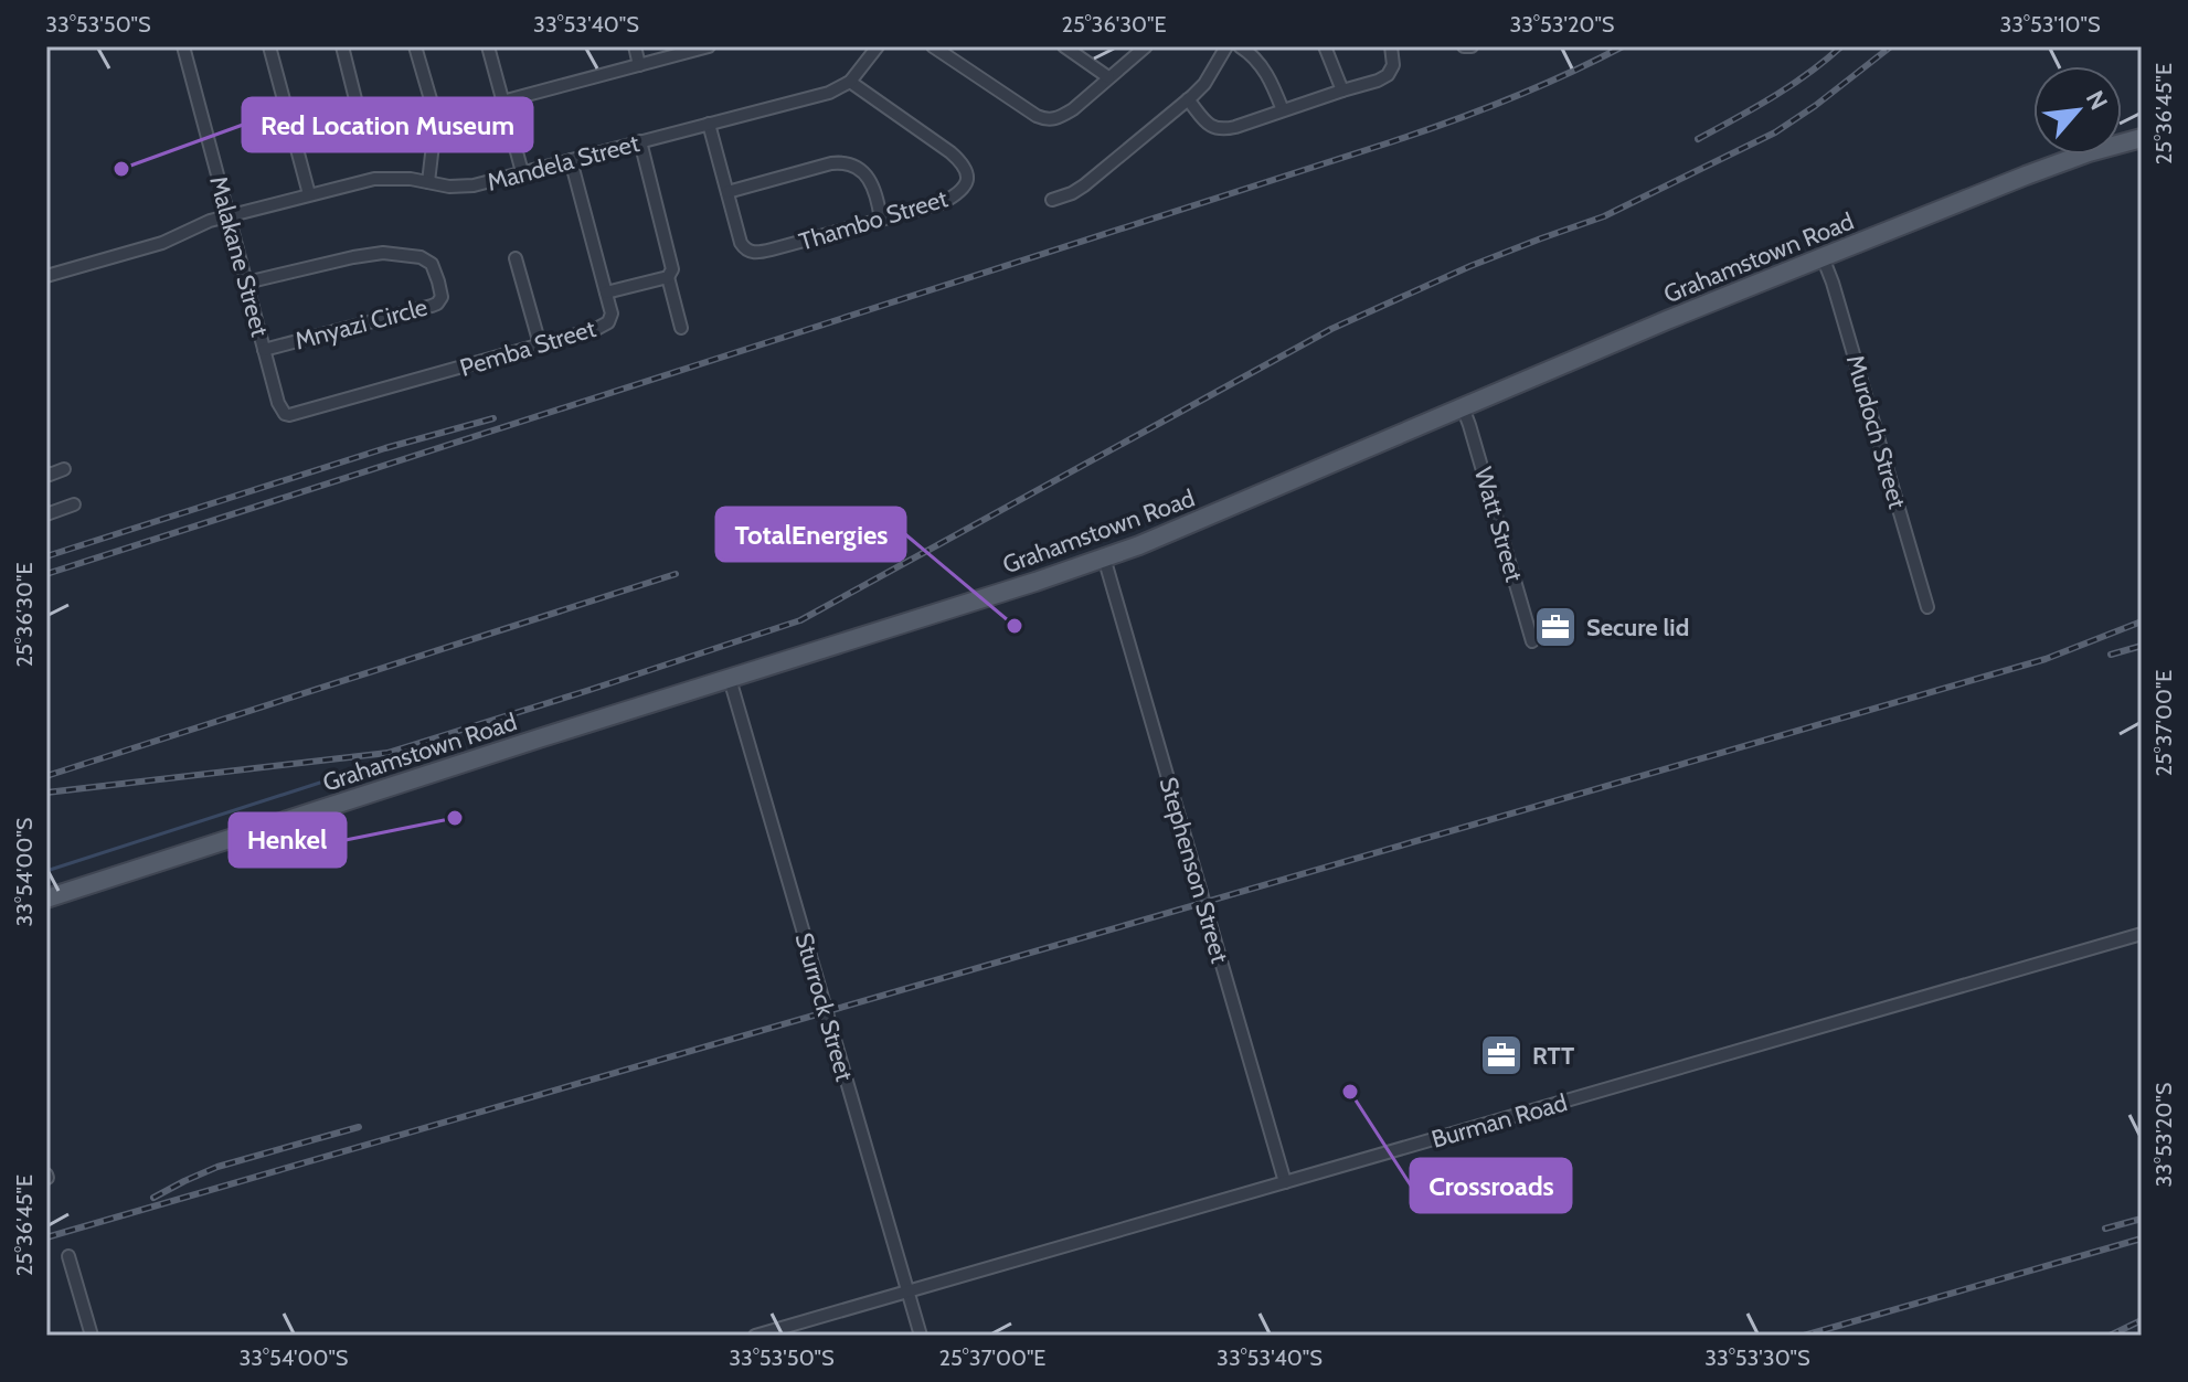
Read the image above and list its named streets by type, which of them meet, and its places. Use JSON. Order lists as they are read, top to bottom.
{
  "streets": {
    "main road": ["Grahamstown Road"],
    "street": [
      "Mandela Street",
      "Thambo Street",
      "Malakane Street",
      "Mnyazi Circle",
      "Pemba Street",
      "Murdoch Street",
      "Watt Street",
      "Stephenson Street",
      "Sturrock Street",
      "Burman Road"
    ]
  },
  "crossings": [
    ["Mandela Street", "Thambo Street"],
    ["Mandela Street", "Malakane Street"],
    ["Mandela Street", "Pemba Street"],
    ["Malakane Street", "Mnyazi Circle"],
    ["Malakane Street", "Pemba Street"],
    ["Grahamstown Road", "Murdoch Street"],
    ["Grahamstown Road", "Watt Street"],
    ["Grahamstown Road", "Stephenson Street"],
    ["Grahamstown Road", "Sturrock Street"],
    ["Stephenson Street", "Burman Road"],
    ["Sturrock Street", "Burman Road"]
  ],
  "places": {
    "other": [
      "Red Location Museum",
      "TotalEnergies",
      "Henkel",
      "Crossroads"
    ],
    "office": ["Secure lid", "RTT"]
  },
  "north": "top right",
  "coordinates": [
    "33°53'50\"S",
    "33°53'40\"S",
    "25°36'30\"E",
    "33°53'20\"S",
    "33°53'10\"S",
    "25°36'45\"E",
    "25°37'00\"E",
    "33°54'00\"S",
    "33°53'30\"S"
  ]
}
